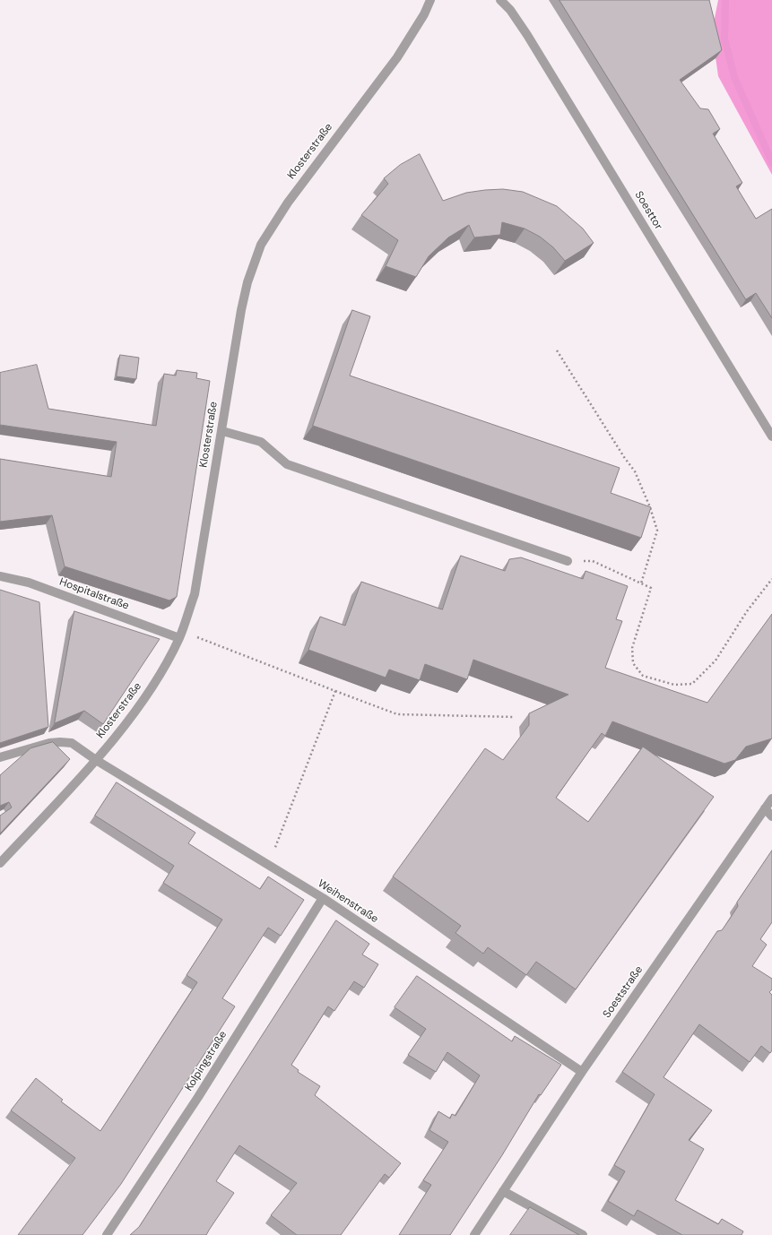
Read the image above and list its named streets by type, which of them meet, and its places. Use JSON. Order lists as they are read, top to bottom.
{
  "streets": {
    "street": [
      "Klosterstraße",
      "Soesttor",
      "Hospitalstraße",
      "Weihenstraße",
      "Soeststraße",
      "Kolpingstraße"
    ]
  },
  "crossings": [
    ["Klosterstraße", "Hospitalstraße"],
    ["Klosterstraße", "Weihenstraße"],
    ["Weihenstraße", "Soeststraße"],
    ["Weihenstraße", "Kolpingstraße"]
  ]
}
